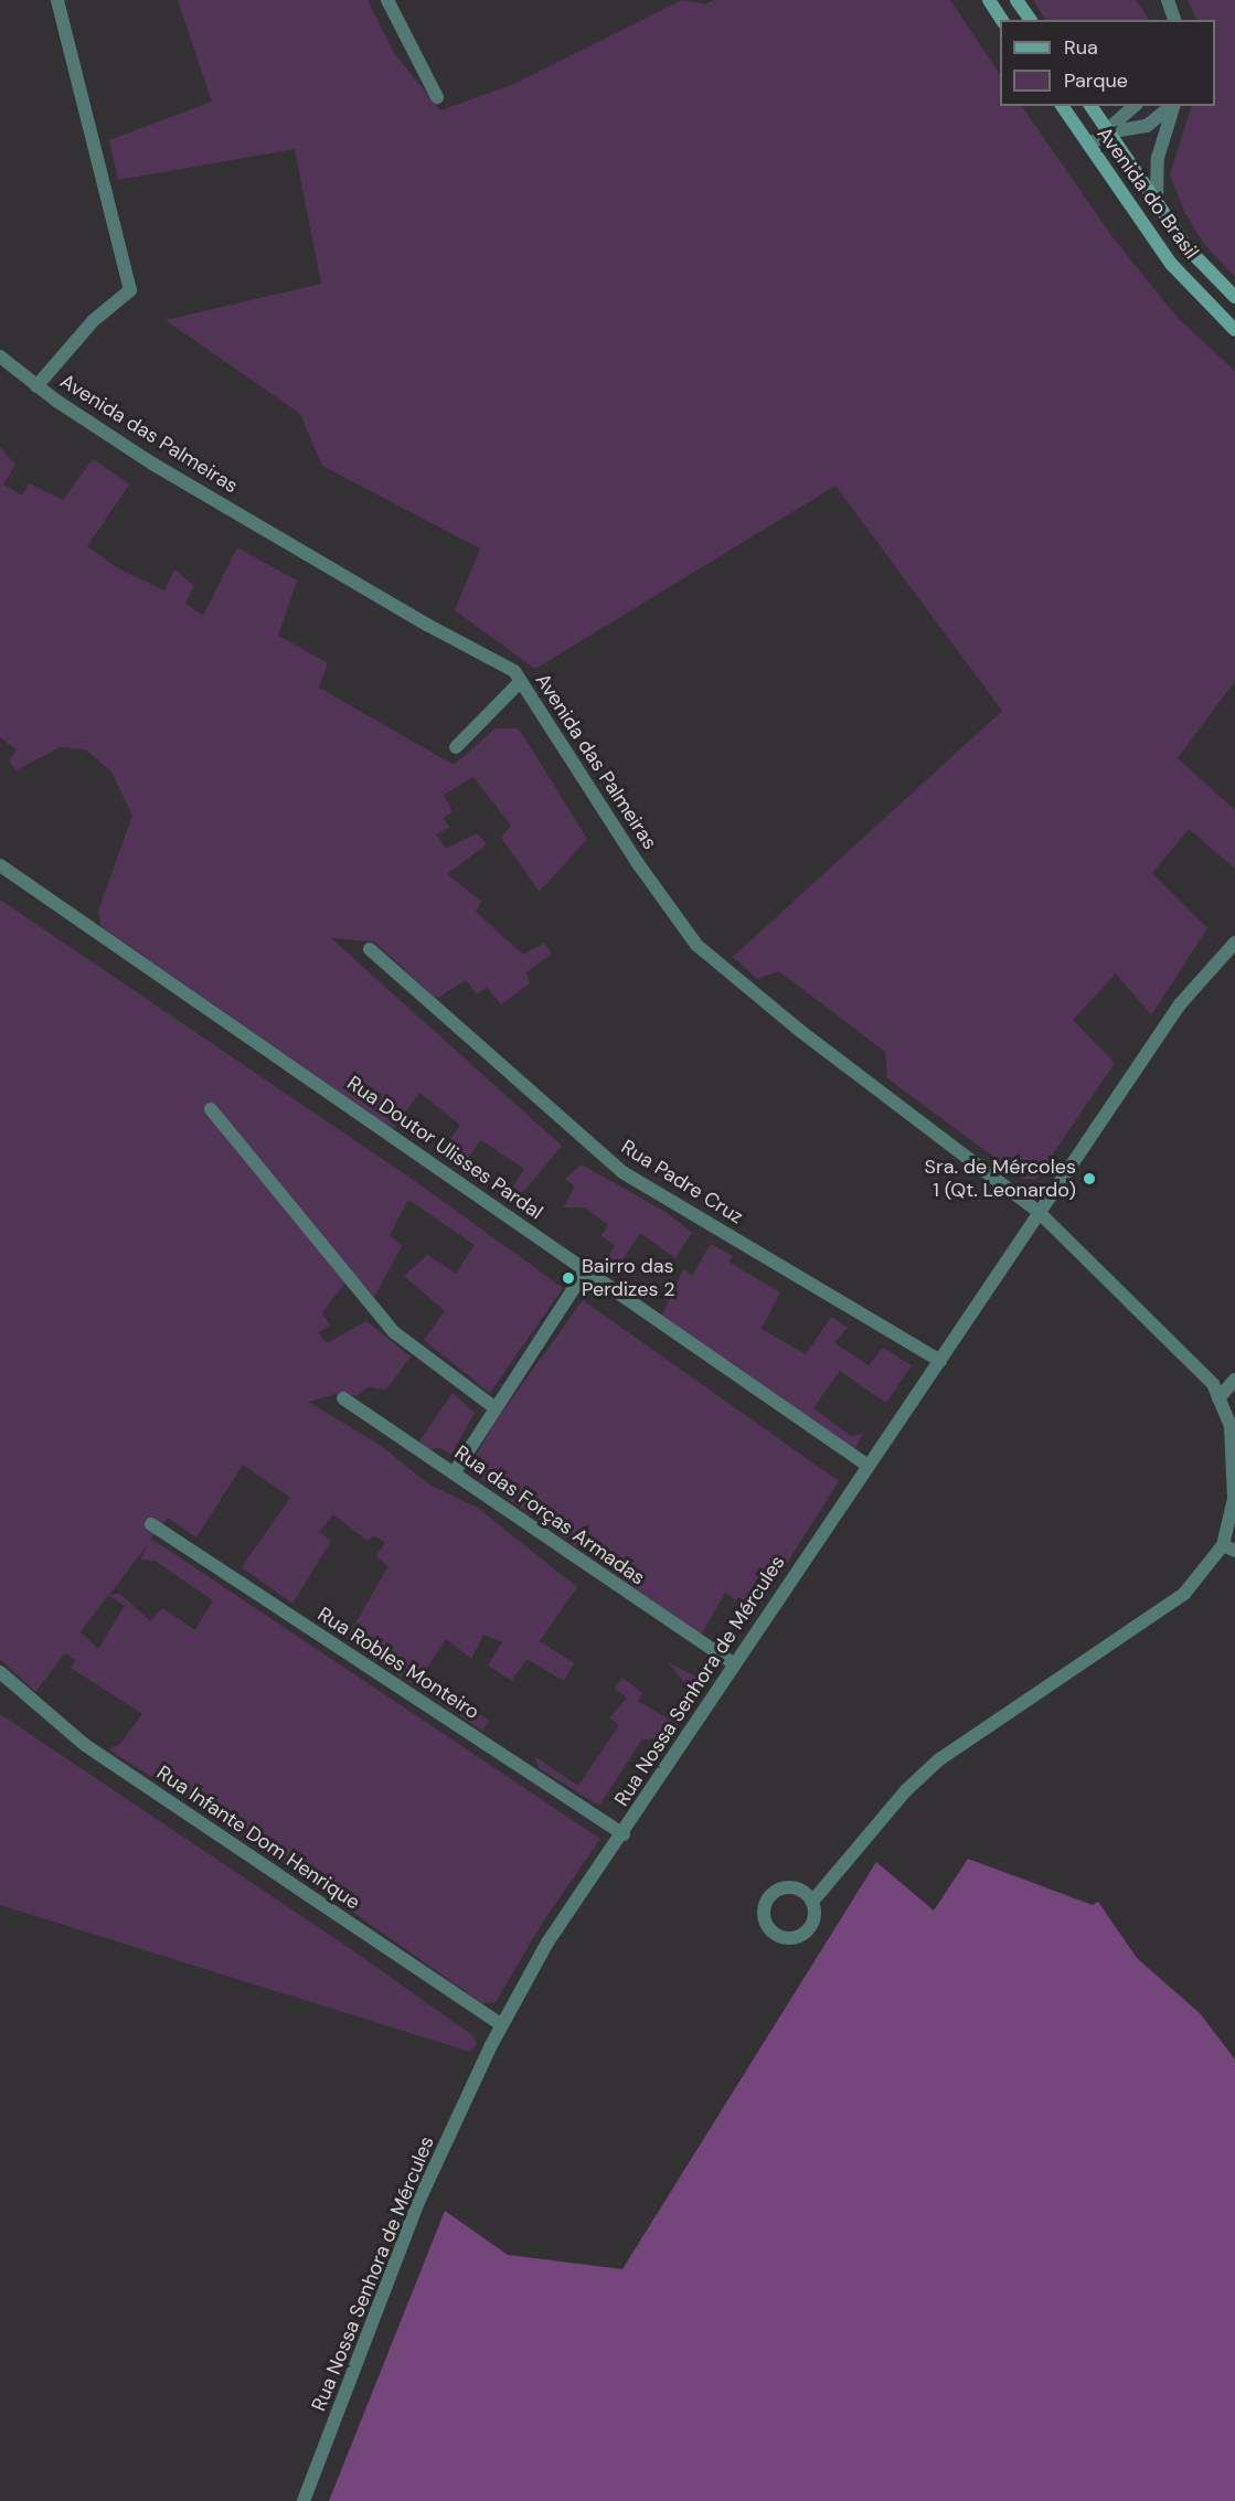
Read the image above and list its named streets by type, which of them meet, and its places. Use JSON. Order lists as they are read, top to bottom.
{
  "streets": {
    "main road": ["Avenida do Brasil"],
    "street": [
      "Avenida das Palmeiras",
      "Rua Doutor Ulisses Pardal",
      "Rua Padre Cruz",
      "Rua das Forças Armadas",
      "Rua Robles Monteiro",
      "Rua Nossa Senhora de Mércules",
      "Rua Infante Dom Henrique"
    ]
  },
  "crossings": [
    ["Avenida das Palmeiras", "Rua Nossa Senhora de Mércules"],
    ["Rua Doutor Ulisses Pardal", "Rua Nossa Senhora de Mércules"],
    ["Rua Padre Cruz", "Rua Nossa Senhora de Mércules"],
    ["Rua das Forças Armadas", "Rua Nossa Senhora de Mércules"],
    ["Rua Robles Monteiro", "Rua Nossa Senhora de Mércules"],
    ["Rua Nossa Senhora de Mércules", "Rua Infante Dom Henrique"]
  ],
  "places": ["Sra. de Mércoles 1 (Qt. Leonardo)", "Bairro das Perdizes 2"],
  "legend": ["Rua", "Parque"]
}
